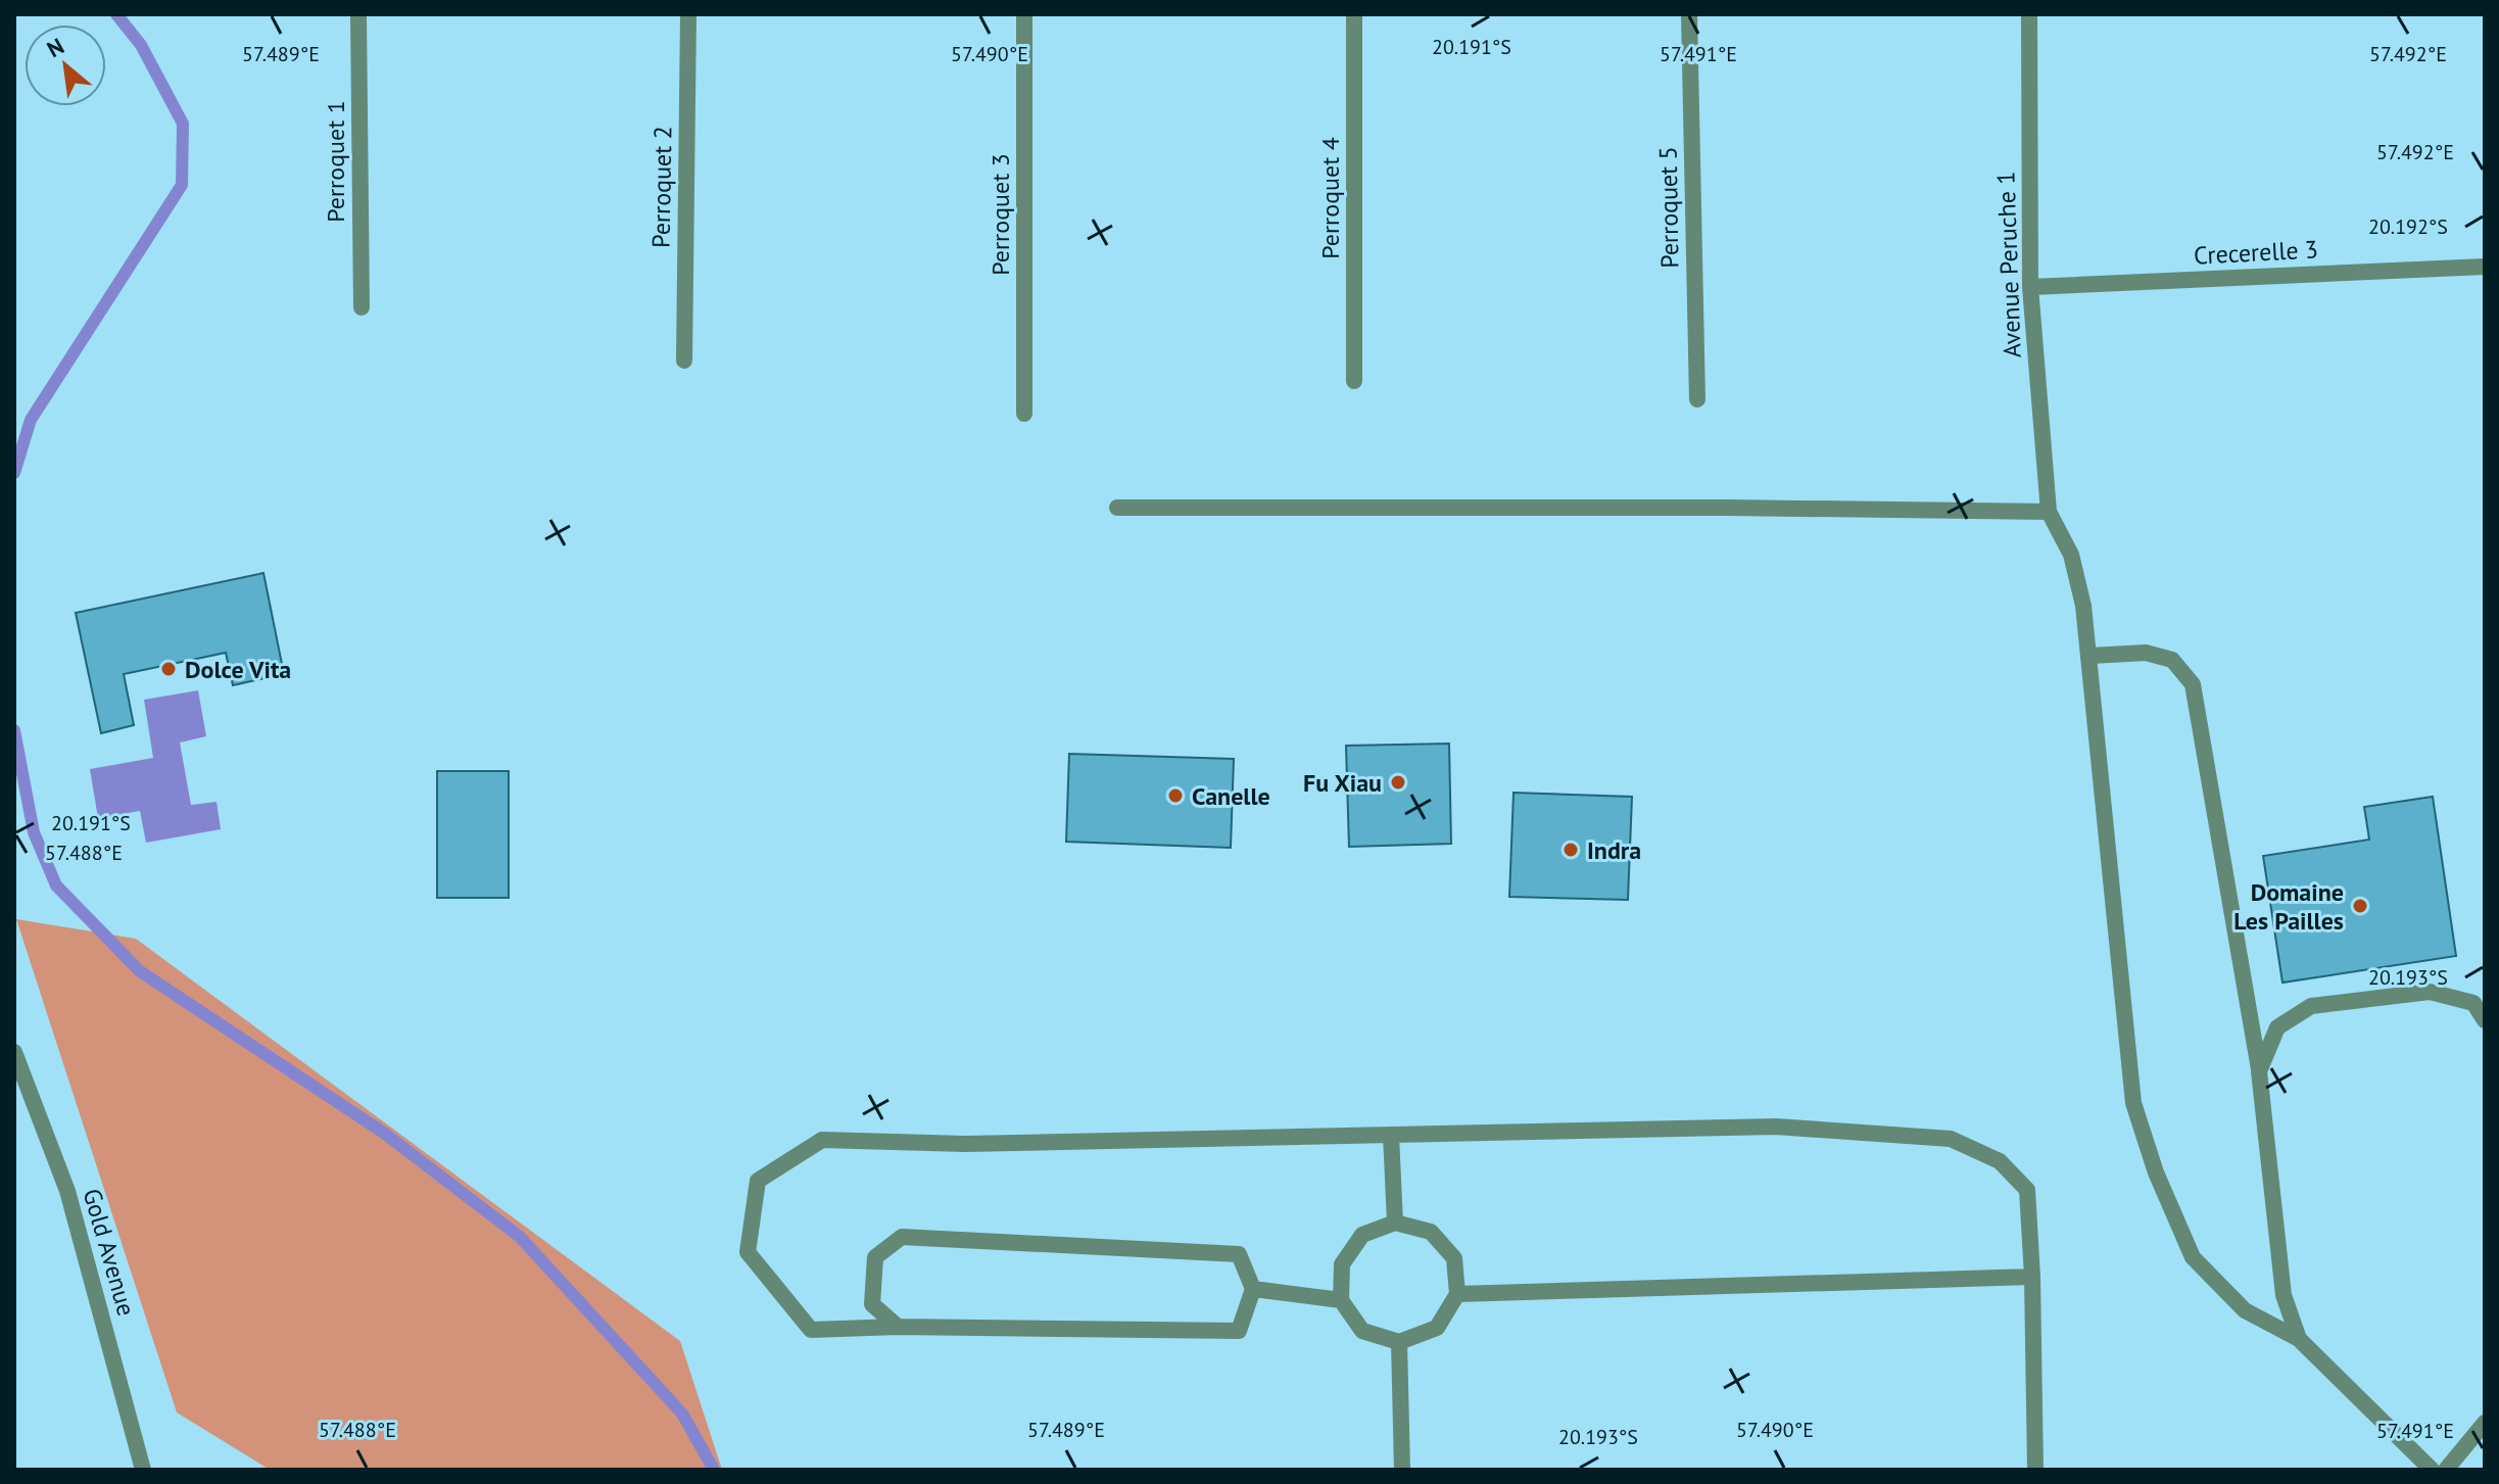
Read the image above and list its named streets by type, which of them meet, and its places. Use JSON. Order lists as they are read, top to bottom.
{
  "streets": {
    "street": [
      "Perroquet 1",
      "Perroquet 2",
      "Perroquet 4",
      "Perroquet 5",
      "Perroquet 3",
      "Crecerelle 3",
      "Avenue Peruche 1",
      "Gold Avenue"
    ]
  },
  "crossings": [
    ["Crecerelle 3", "Avenue Peruche 1"]
  ],
  "places": [
    "Dolce Vita",
    "Fu Xiau",
    "Canelle",
    "Indra",
    "Domaine Les Pailles"
  ],
  "north": "top left",
  "coordinates": [
    "20.191°S",
    "57.489°E",
    "57.490°E",
    "57.491°E",
    "57.492°E",
    "20.192°S",
    "57.488°E",
    "20.193°S"
  ]
}
